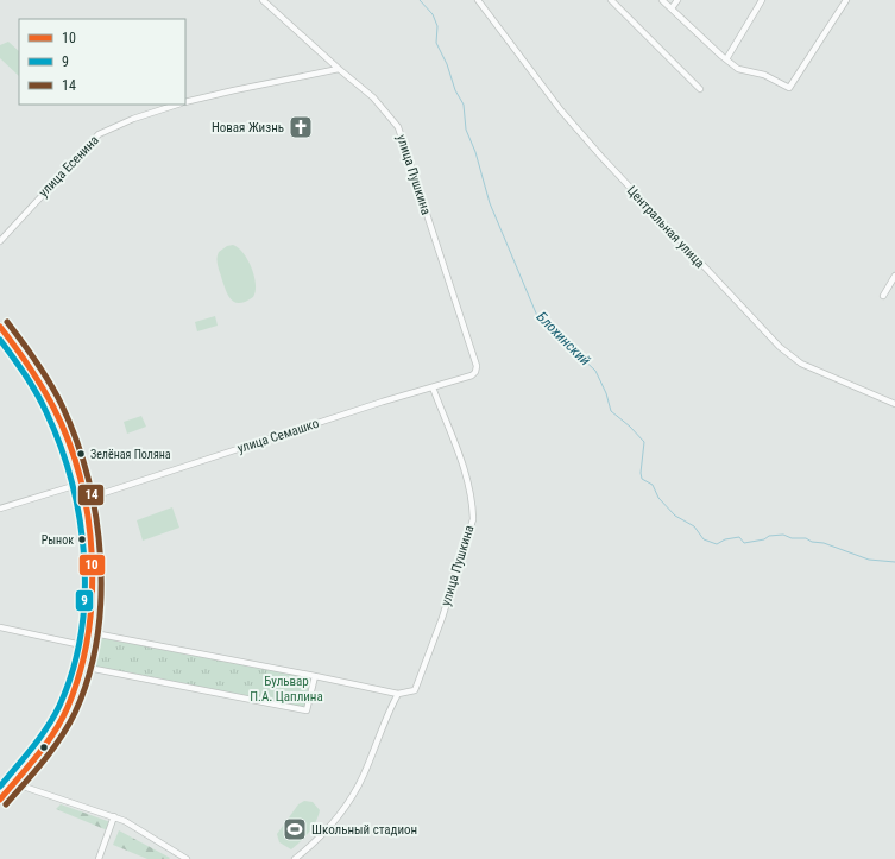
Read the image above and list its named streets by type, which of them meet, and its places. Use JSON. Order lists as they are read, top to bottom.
{
  "streets": {
    "street": [
      "улица Есенина",
      "улица Пушкина",
      "Центральная улица",
      "улица Семашко"
    ]
  },
  "crossings": [
    ["улица Пушкина", "улица Семашко"]
  ],
  "water": ["Блохинский"],
  "parks": ["Бульвар П.А. Цаплина"],
  "places": {
    "church": ["Новая Жизнь"],
    "other": ["Зелёная Поляна", "Рынок"],
    "sports": ["Школьный стадион"]
  },
  "lines": ["transit line 14", "transit line 10", "transit line 9"],
  "legend": ["10", "9", "14"]
}
